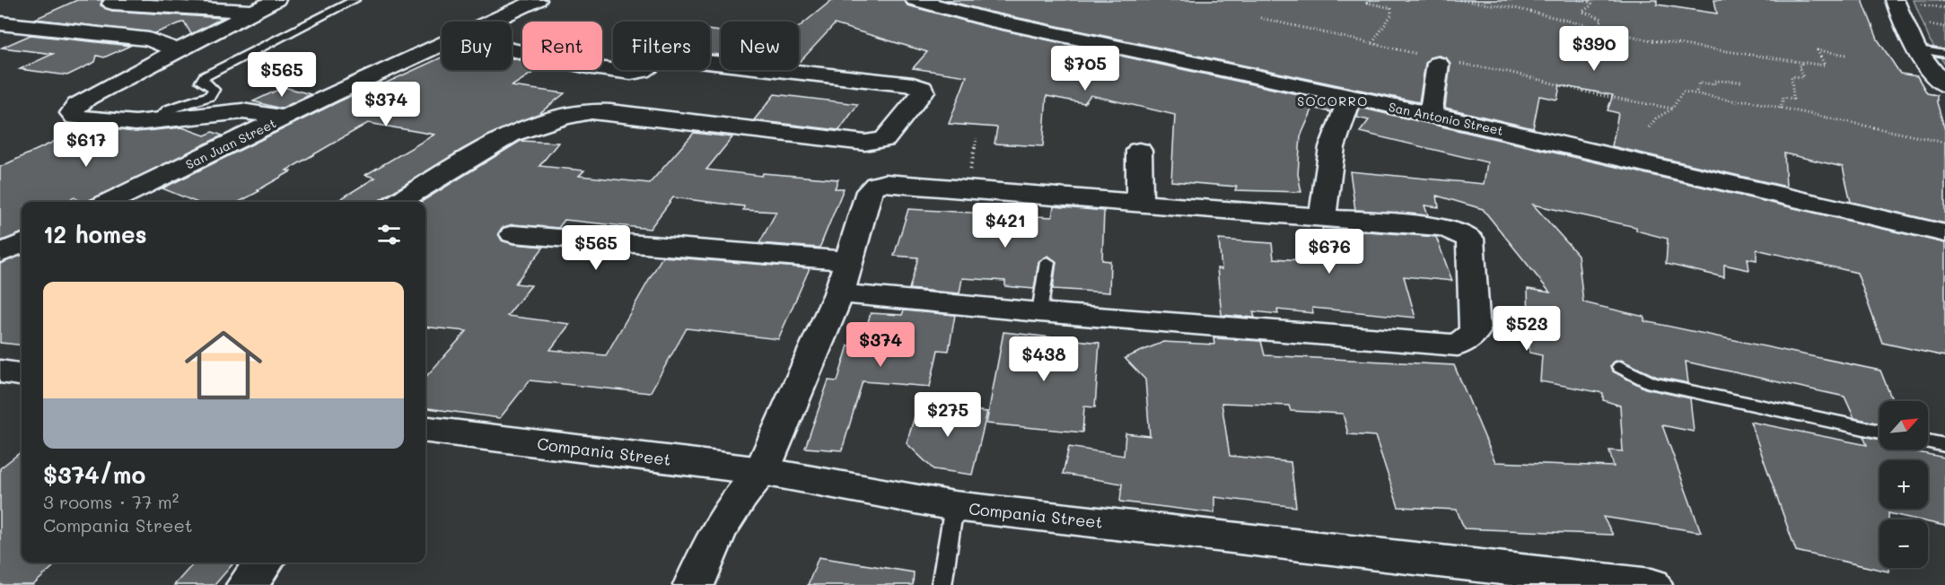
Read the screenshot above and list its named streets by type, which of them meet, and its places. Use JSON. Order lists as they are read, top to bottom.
{
  "streets": {
    "street": ["San Antonio Street", "San Juan Street", "Compania Street"]
  },
  "districts": ["SOCORRO"],
  "north": "top right",
  "page": {
    "chip": [
      "Buy",
      "Rent",
      "Filters",
      "New"
    ],
    "price": [
      "$390",
      "$705",
      "$565",
      "$374",
      "$617",
      "$421",
      "$565",
      "$676",
      "$523",
      "$374",
      "$438",
      "$275"
    ],
    "heading": "12 homes",
    "list": [
      {
        "name": "$374/mo",
        "note": "3 rooms · 77 m² · Compania Street"
      }
    ],
    "map_buttons": ["+", "−"]
  }
}
